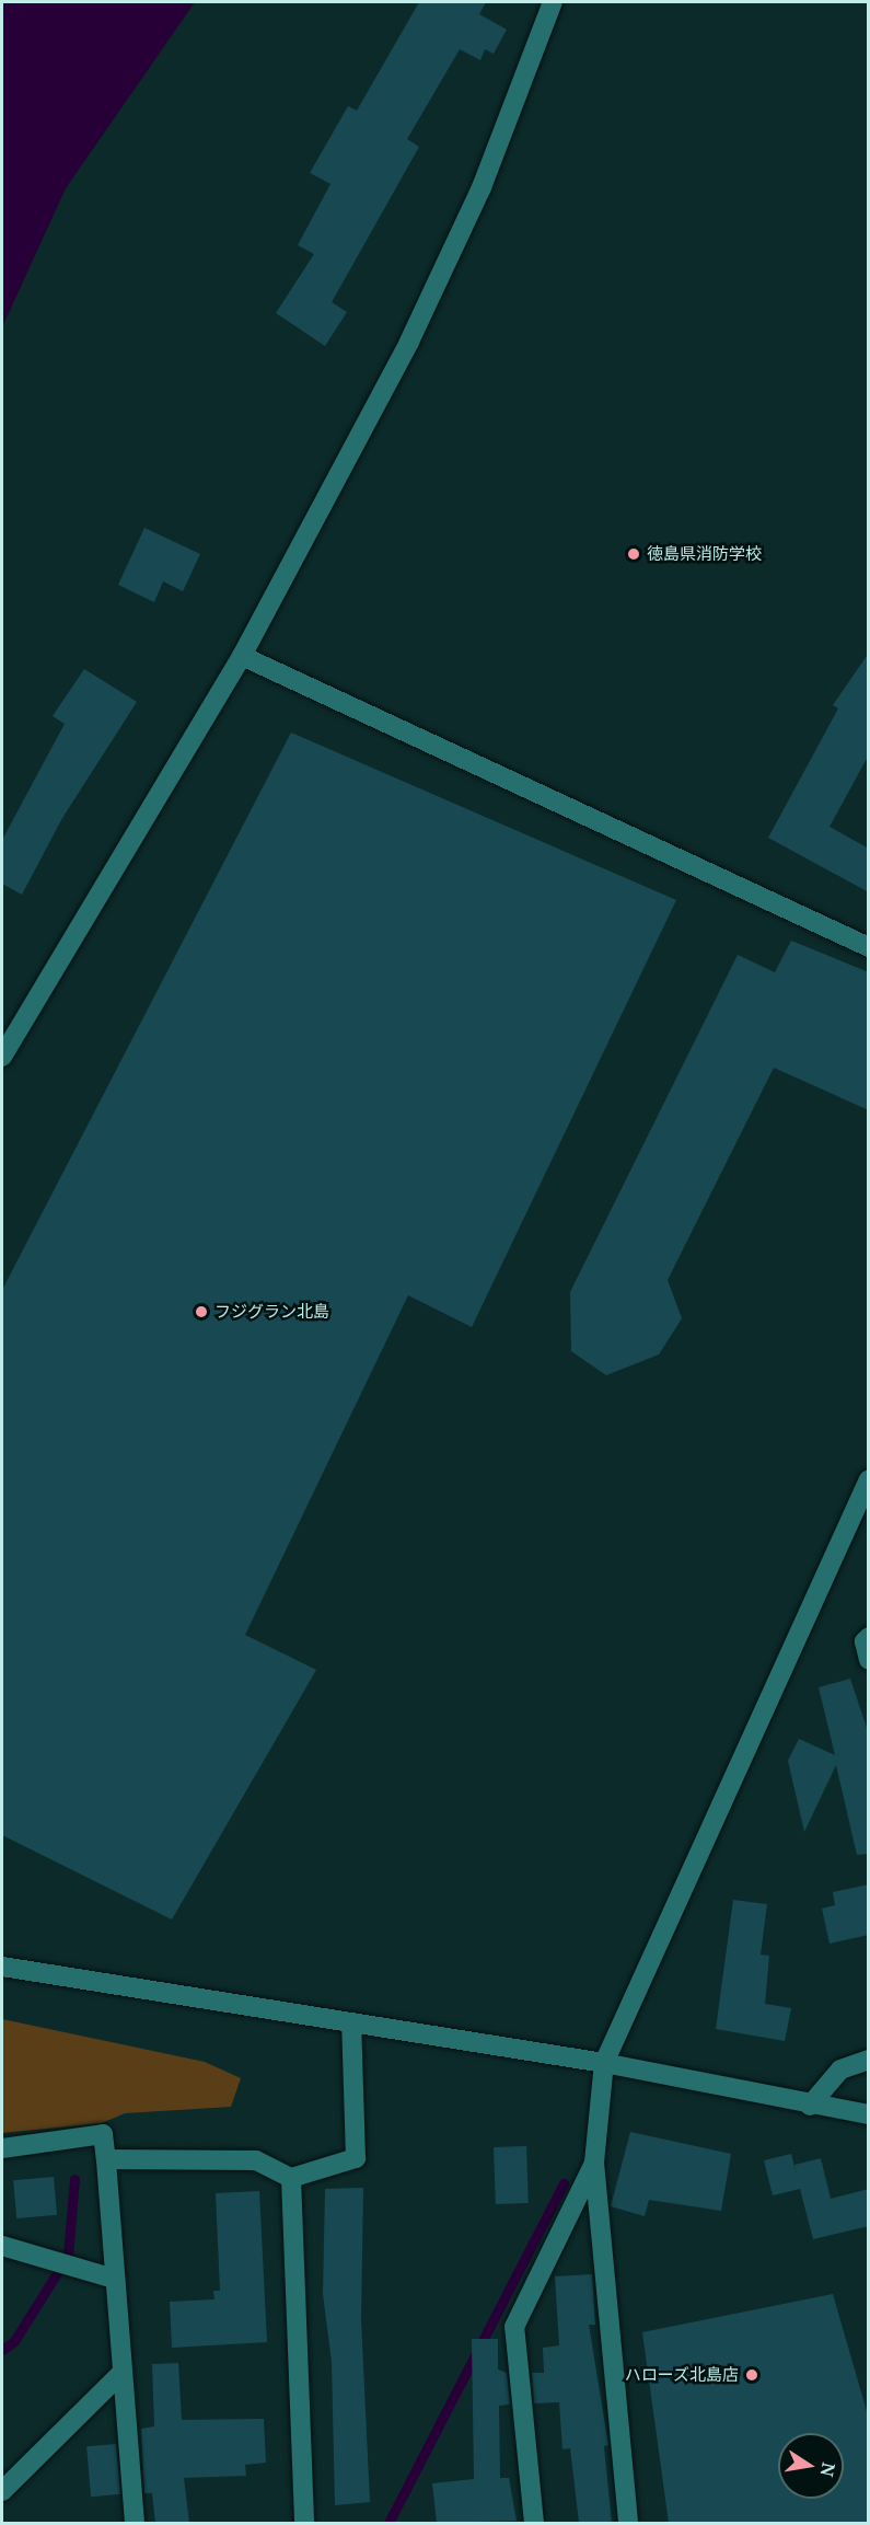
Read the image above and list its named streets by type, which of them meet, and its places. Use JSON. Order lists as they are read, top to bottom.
{
  "places": ["徳島県消防学校", "フジグラン北島", "ハローズ北島店"],
  "north": "right"
}
